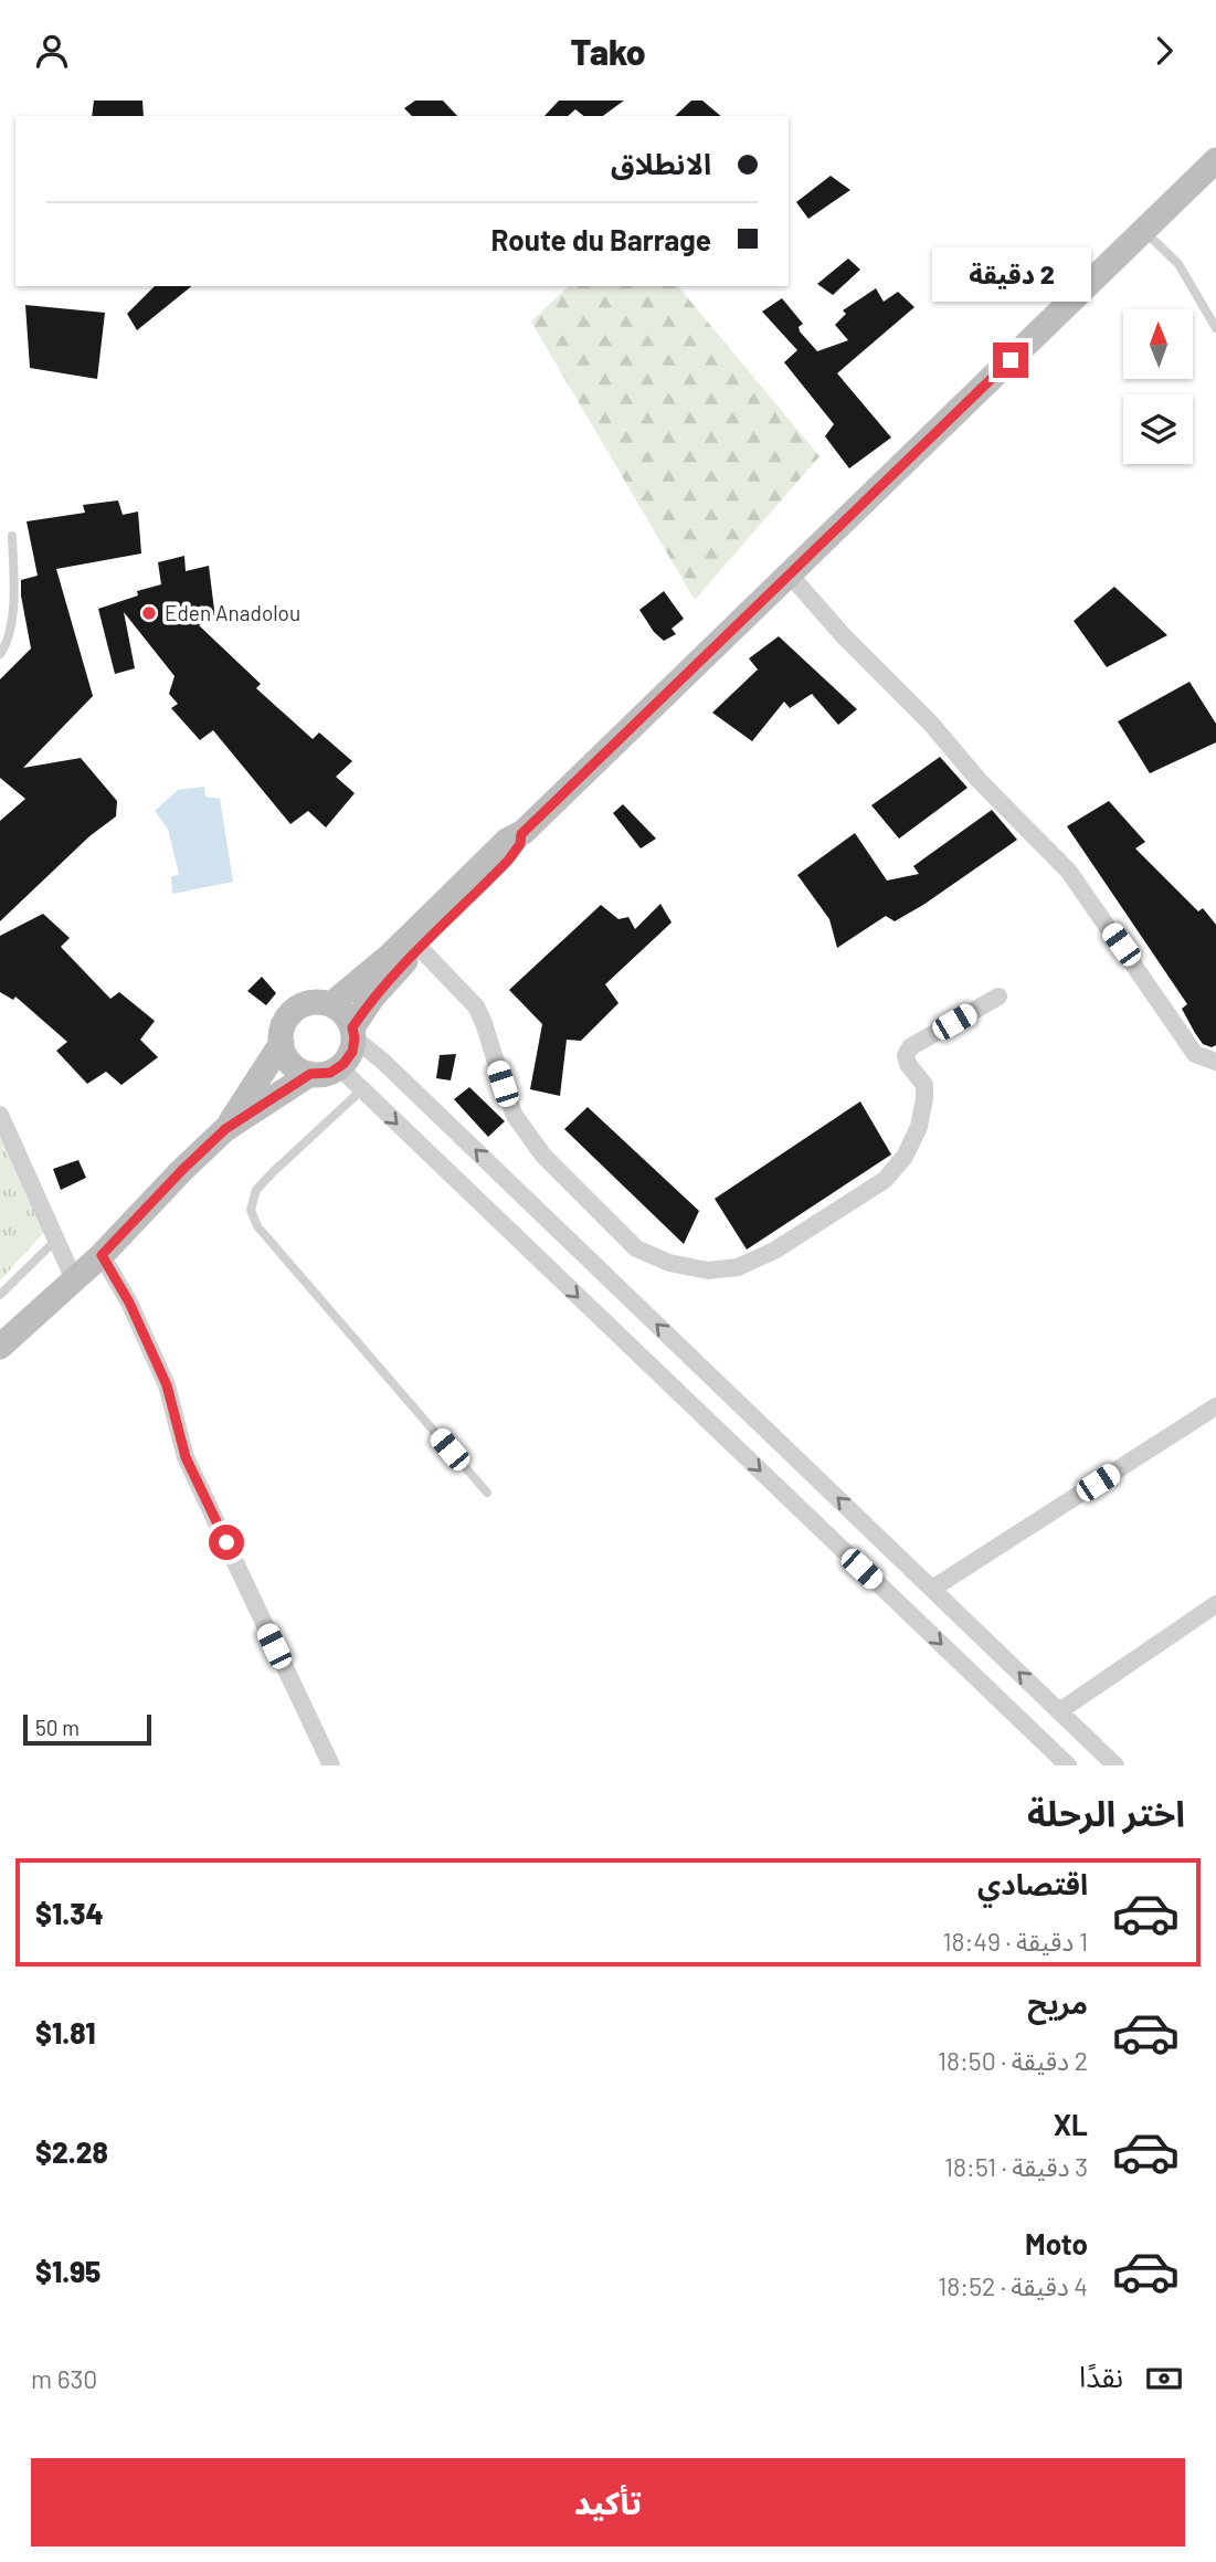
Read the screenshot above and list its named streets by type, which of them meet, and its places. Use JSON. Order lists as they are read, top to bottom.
{
  "places": ["Eden Anadolou"],
  "scale_bar": "50 m",
  "north": "top",
  "page": {
    "header": "Tako",
    "banner": ["الانطلاق", "Route du Barrage"],
    "bubble": "2 دقيقة",
    "scale": "50 m",
    "heading": "اختر الرحلة",
    "list": [
      {
        "name": "اقتصادي",
        "note": "1 دقيقة · 18:49",
        "value": "$1.34"
      },
      {
        "name": "مريح",
        "note": "2 دقيقة · 18:50",
        "value": "$1.81"
      },
      {
        "name": "XL",
        "note": "3 دقيقة · 18:51",
        "value": "$2.28"
      },
      {
        "name": "Moto",
        "note": "4 دقيقة · 18:52",
        "value": "$1.95"
      }
    ],
    "pay": ["نقدًا", "630 m"],
    "buttons": "تأكيد"
  }
}
